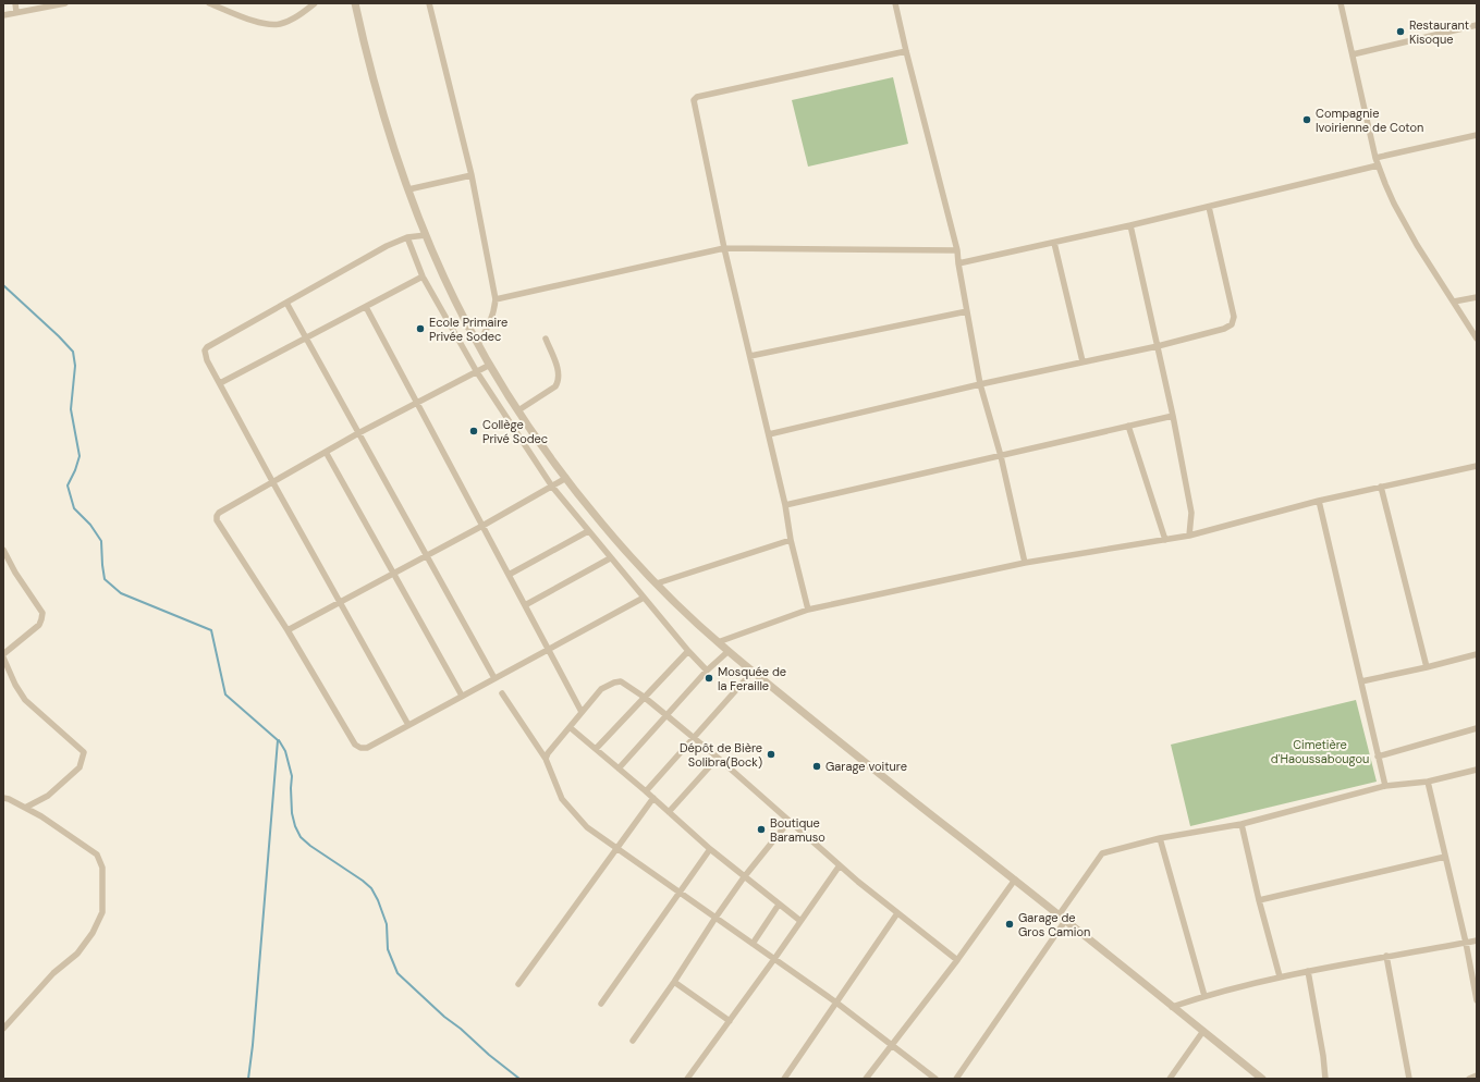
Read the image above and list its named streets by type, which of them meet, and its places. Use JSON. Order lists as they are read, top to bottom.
{
  "parks": ["Cimetière d'Haoussabougou"],
  "places": [
    "Restaurant Kisoque",
    "Compagnie Ivoirienne de Coton",
    "Ecole Primaire Privée Sodec",
    "Collège Privé Sodec",
    "Mosquée de la Feraille",
    "Dépôt de Bière Solibra(Bock)",
    "Garage voiture",
    "Boutique Baramuso",
    "Garage de Gros Camion"
  ]
}
